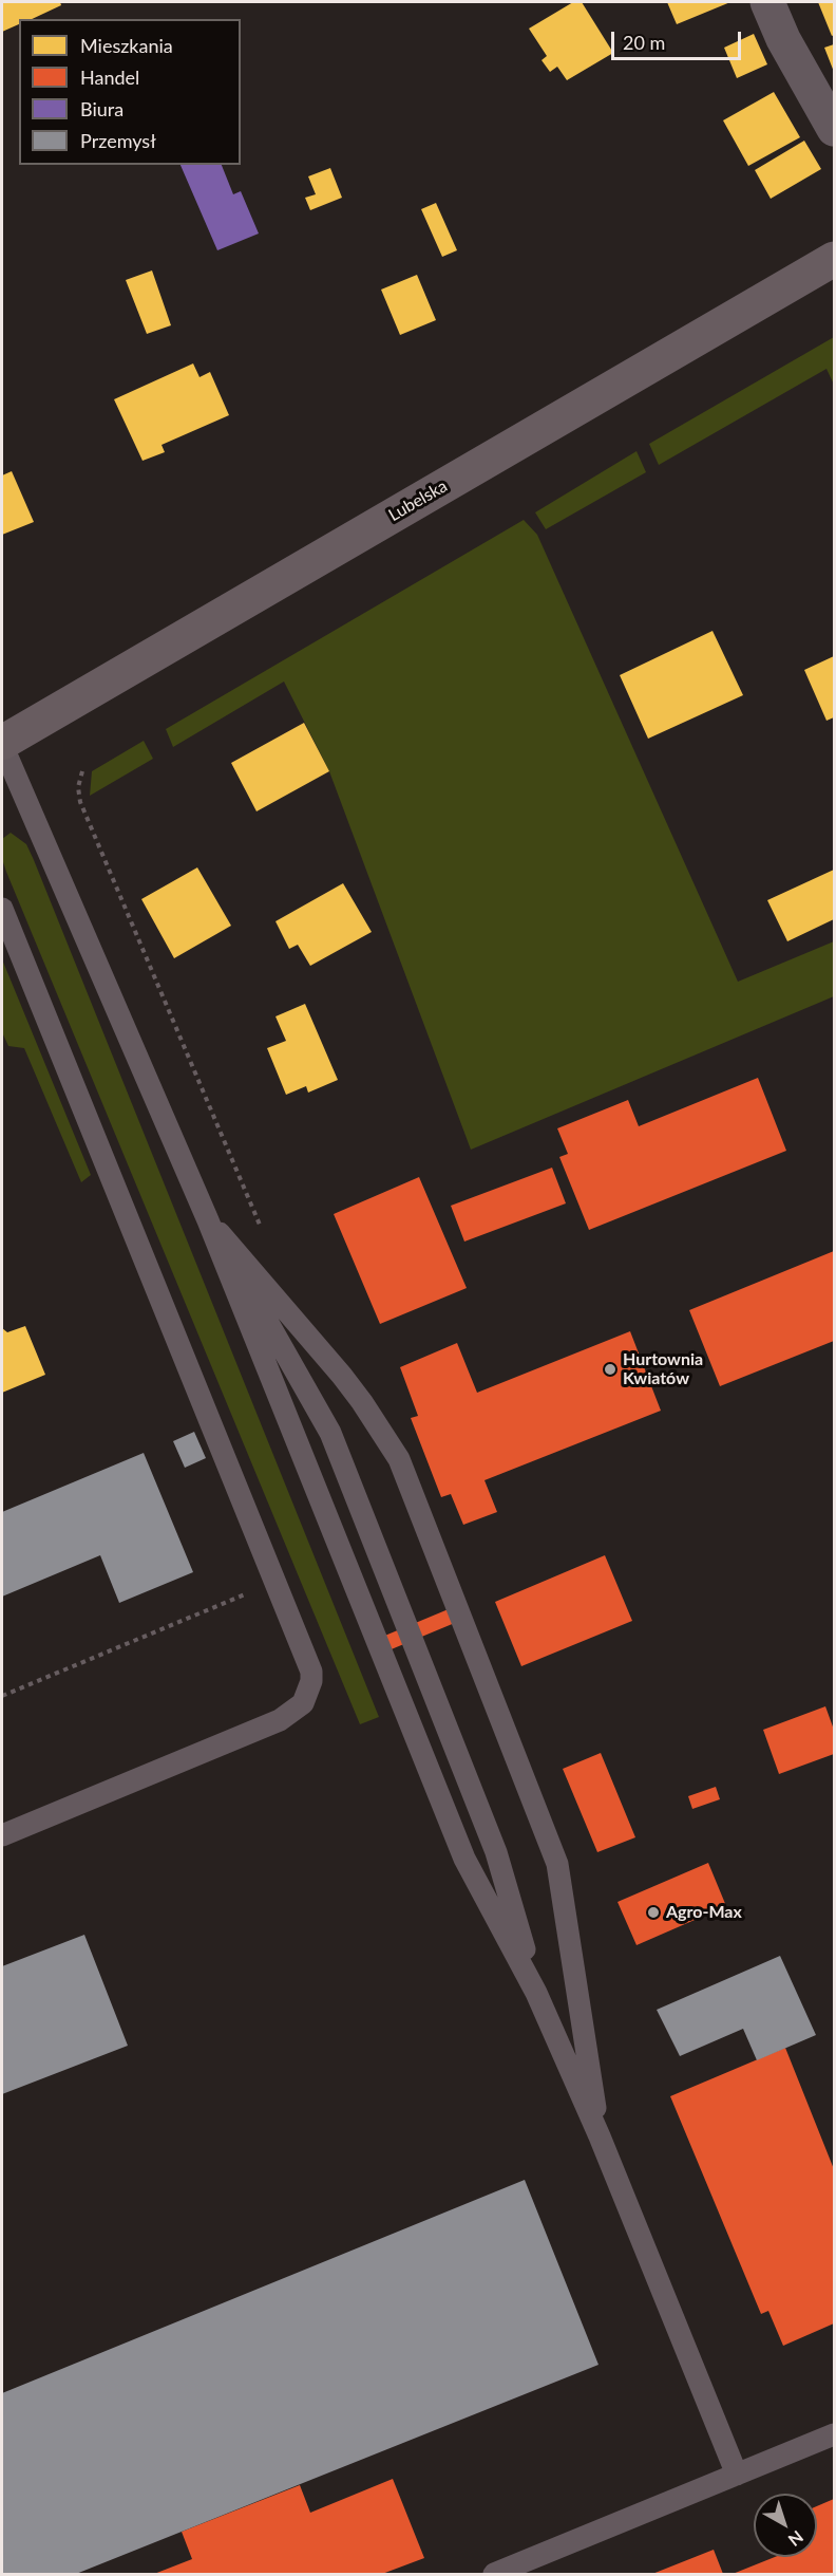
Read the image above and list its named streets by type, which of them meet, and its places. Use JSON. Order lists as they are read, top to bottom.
{
  "streets": {
    "main road": ["Lubelska"]
  },
  "places": ["Hurtownia Kwiatów", "Agro-Max"],
  "legend": [
    "Mieszkania",
    "Handel",
    "Biura",
    "Przemysł"
  ],
  "scale_bar": "20 m",
  "north": "bottom right"
}
